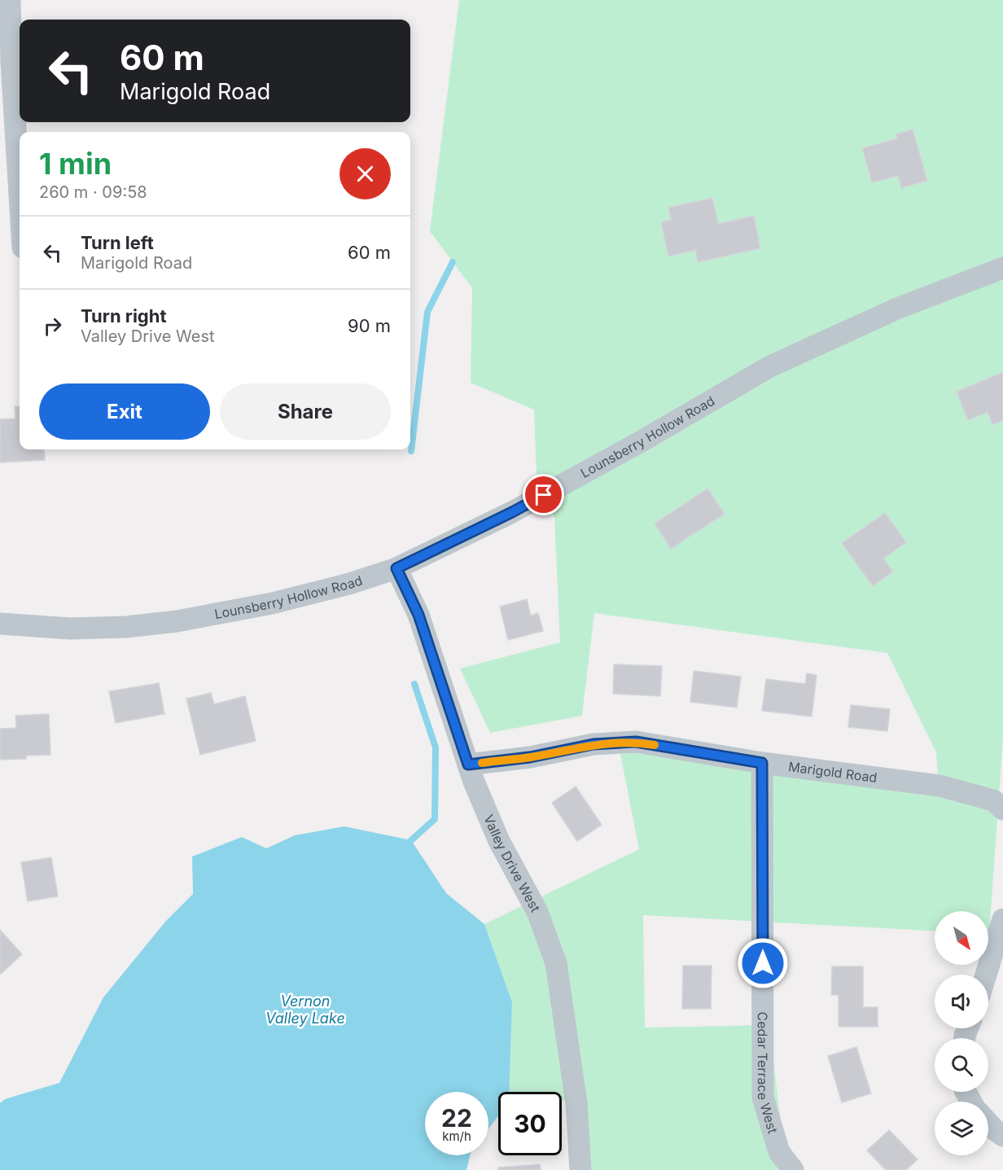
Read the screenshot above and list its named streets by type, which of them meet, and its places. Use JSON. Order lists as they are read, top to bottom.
{
  "streets": {
    "street": [
      "Lounsberry Hollow Road",
      "Marigold Road",
      "Valley Drive West",
      "Cedar Terrace West"
    ]
  },
  "crossings": [
    ["Lounsberry Hollow Road", "Valley Drive West"],
    ["Marigold Road", "Valley Drive West"],
    ["Marigold Road", "Cedar Terrace West"]
  ],
  "water": ["Vernon Valley Lake"],
  "north": "bottom right",
  "page": {
    "turn": ["60 m", "Marigold Road"],
    "heading": ["1 min", "260 m · 09:58"],
    "list": [
      {
        "name": "Turn left",
        "note": "Marigold Road",
        "value": "60 m"
      },
      {
        "name": "Turn right",
        "note": "Valley Drive West",
        "value": "90 m"
      }
    ],
    "buttons": ["Exit", "Share"],
    "speed": "22 km/h",
    "limit": "30"
  }
}
